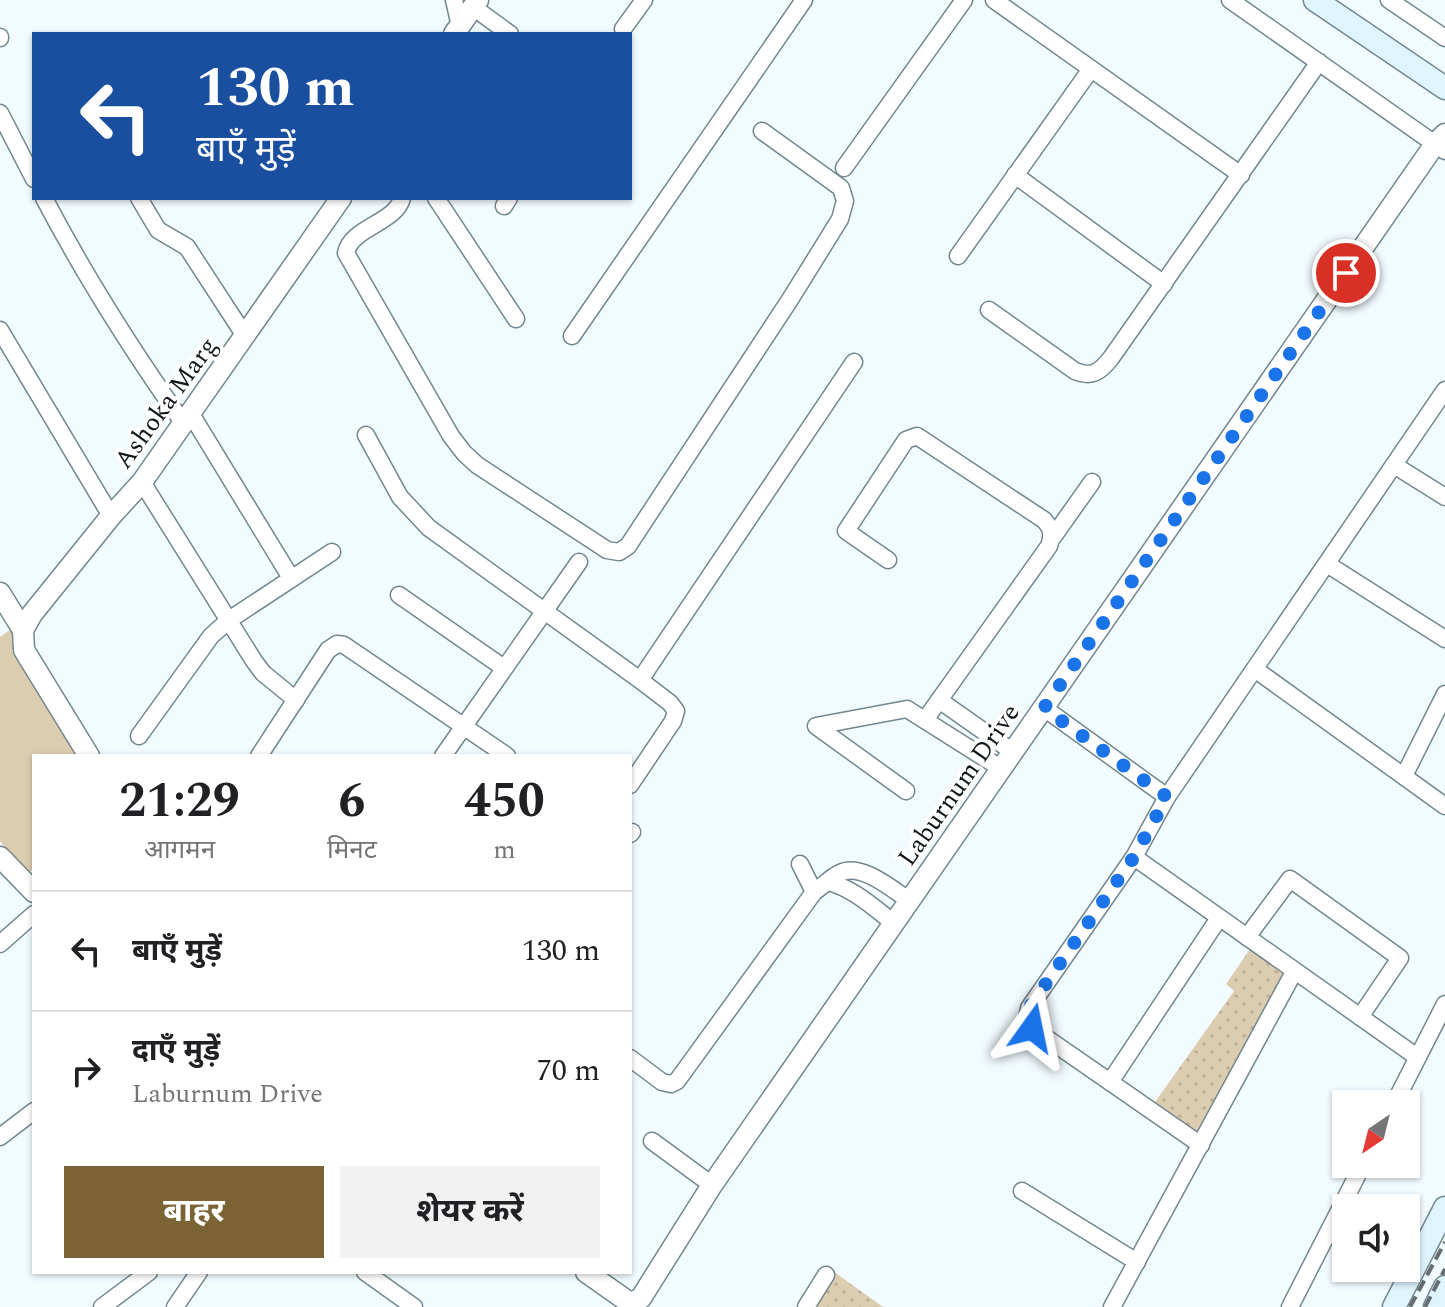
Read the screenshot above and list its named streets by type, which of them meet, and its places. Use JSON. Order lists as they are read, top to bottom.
{
  "streets": {
    "street": ["Ashoka Marg", "Laburnum Drive"]
  },
  "north": "bottom left",
  "page": {
    "turn": ["130 m", "बाएँ मुड़ें"],
    "eta": [
      "21:29",
      "आगमन",
      "6",
      "मिनट",
      "450",
      "m"
    ],
    "list": [
      {
        "name": "बाएँ मुड़ें",
        "value": "130 m"
      },
      {
        "name": "दाएँ मुड़ें",
        "note": "Laburnum Drive",
        "value": "70 m"
      }
    ],
    "buttons": ["बाहर", "शेयर करें"]
  }
}
